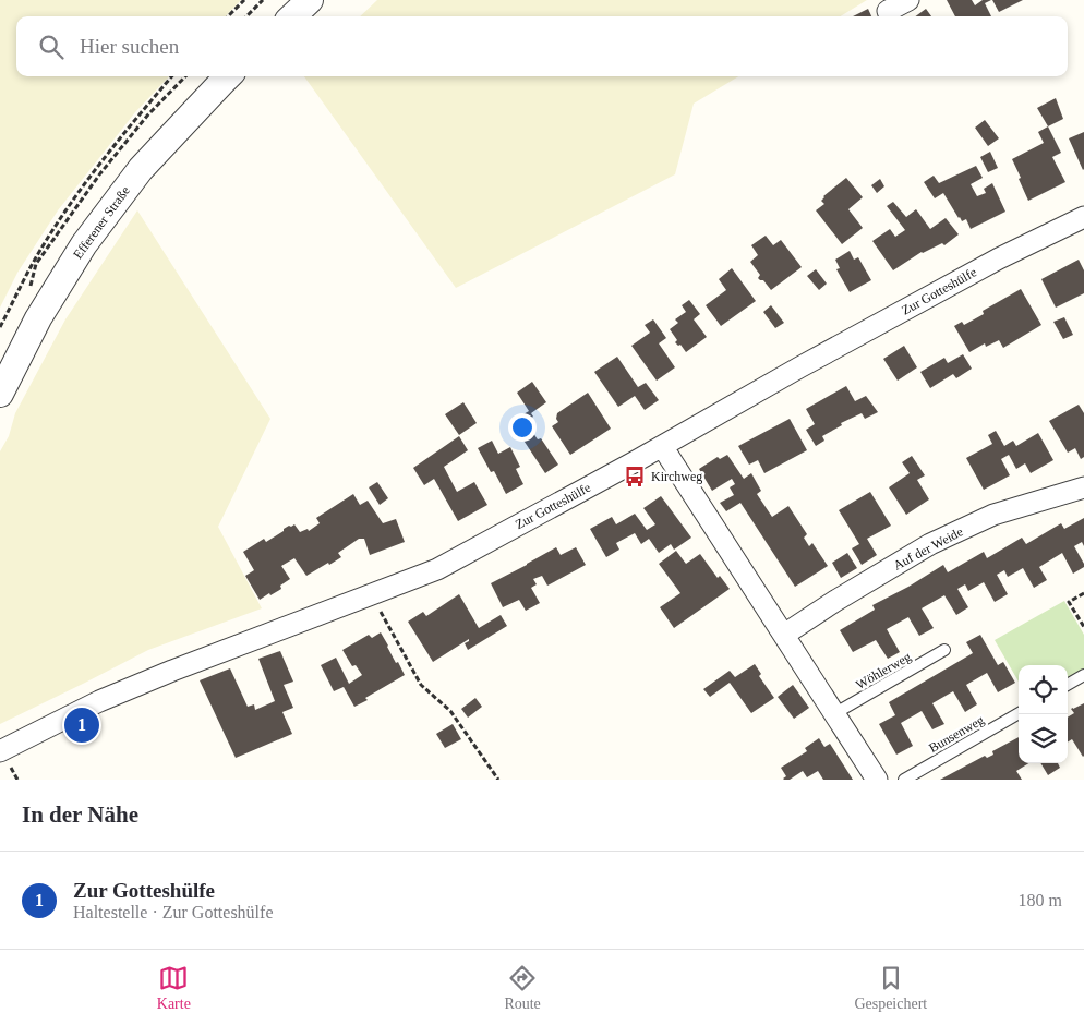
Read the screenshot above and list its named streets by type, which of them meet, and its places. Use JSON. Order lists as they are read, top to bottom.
{
  "streets": {
    "street": ["Efferener Straße", "Zur Gotteshülfe", "Auf der Weide"],
    "lane": ["Wöhlerweg", "Bunsenweg"]
  },
  "places": {
    "bus stop": ["Kirchweg"]
  },
  "page": {
    "search": "Hier suchen",
    "pins": "1",
    "heading": "In der Nähe",
    "list": [
      {
        "mark": "1",
        "name": "Zur Gotteshülfe",
        "note": "Haltestelle · Zur Gotteshülfe",
        "value": "180 m"
      }
    ],
    "nav": ["Karte", "Route", "Gespeichert"]
  }
}
